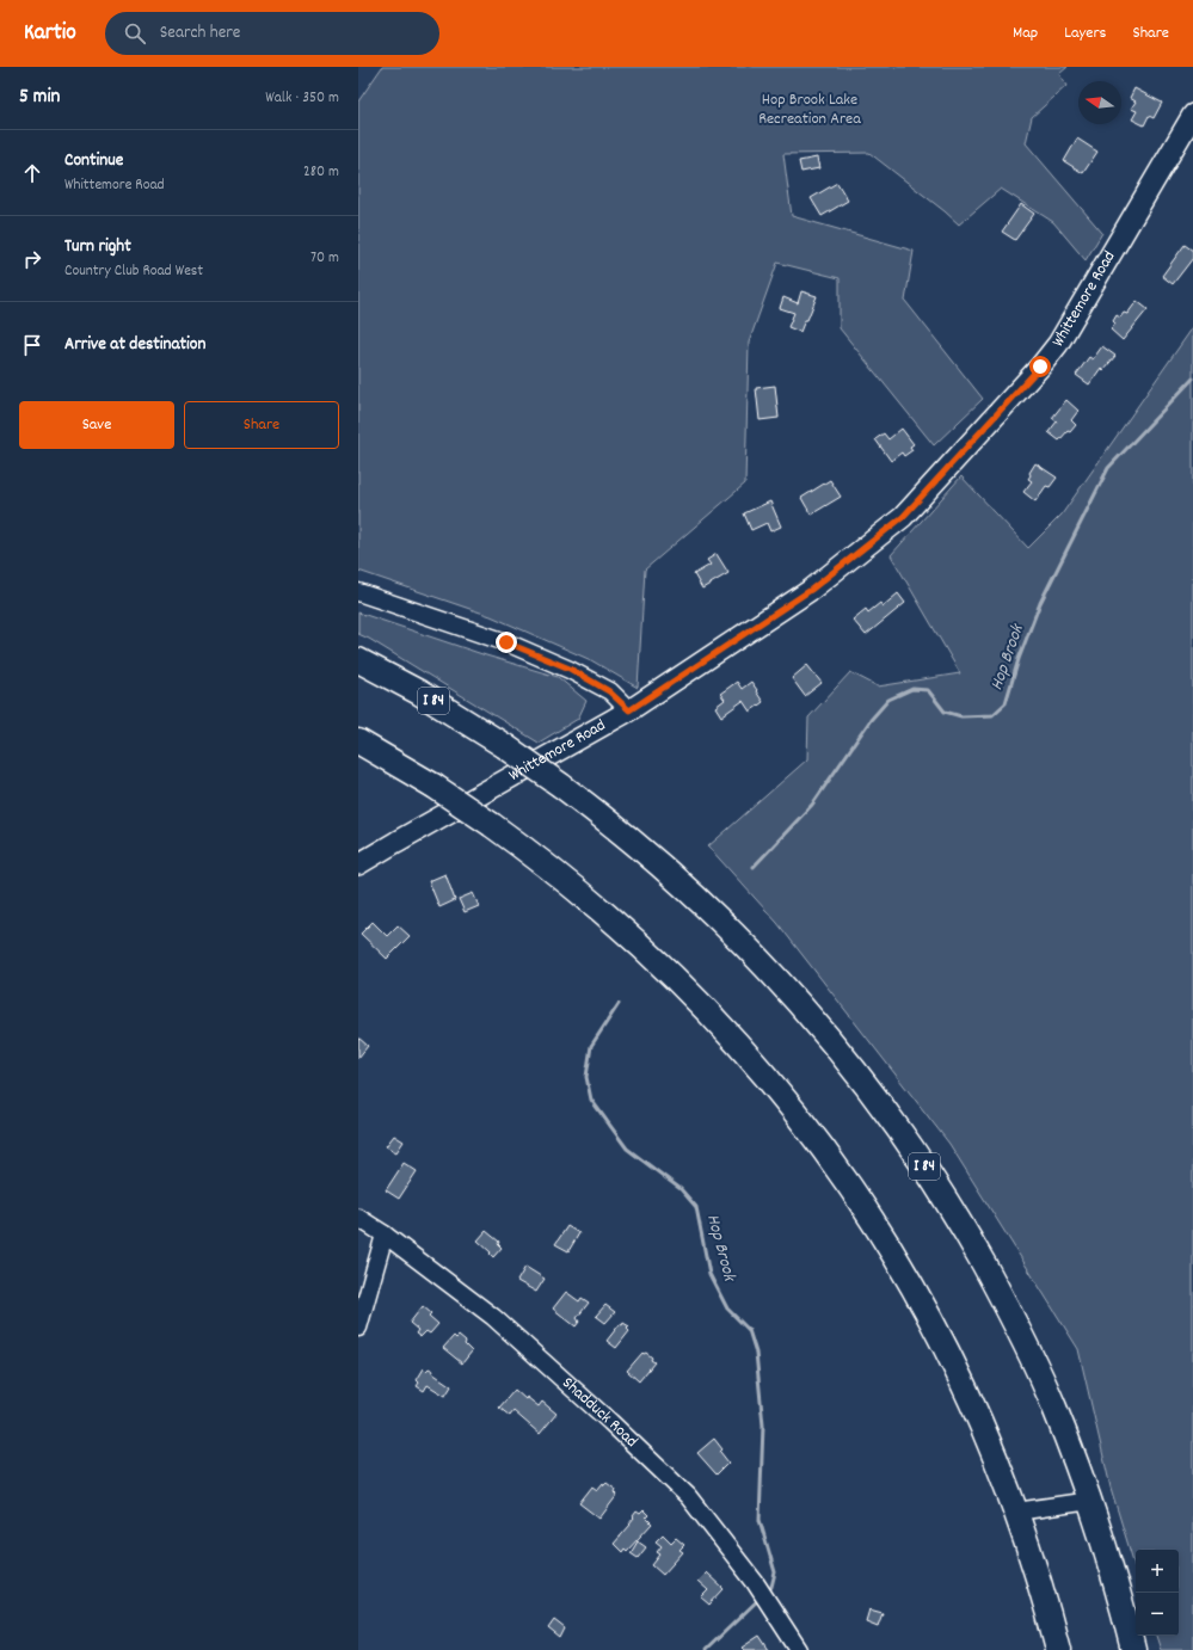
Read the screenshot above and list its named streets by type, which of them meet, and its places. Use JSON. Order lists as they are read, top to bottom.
{
  "streets": {
    "highway": ["I 84"],
    "main road": ["Whittemore Road"],
    "street": ["Shadduck Road"]
  },
  "water": ["Hop Brook"],
  "parks": ["Hop Brook Lake Recreation Area"],
  "north": "left",
  "page": {
    "header": "Kartio",
    "search": "Search here",
    "nav": ["Map", "Layers", "Share"],
    "heading": ["5 min", "Walk · 350 m"],
    "list": [
      ["Continue", "Whittemore Road", "280 m"],
      ["Turn right", "Country Club Road West", "70 m"],
      "Arrive at destination"
    ],
    "buttons": ["Save", "Share"],
    "map_buttons": ["+", "−"]
  }
}
